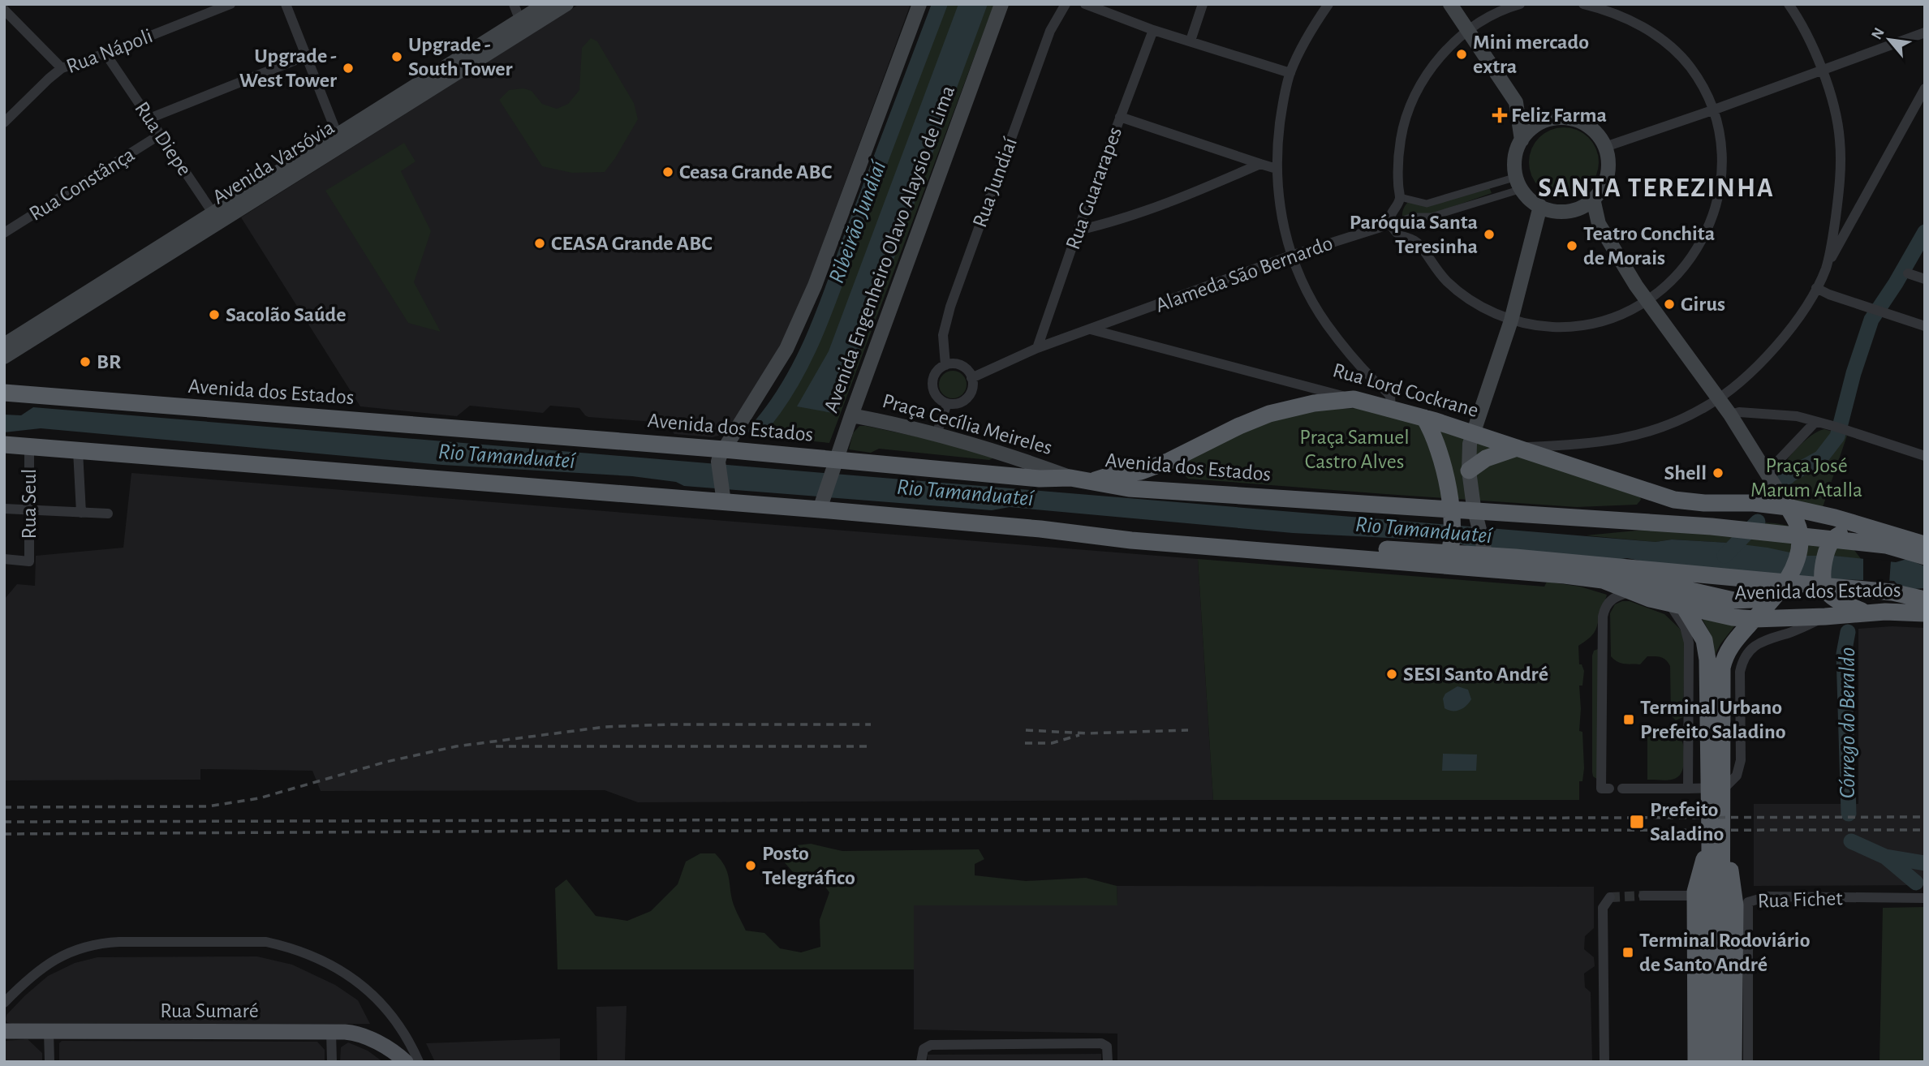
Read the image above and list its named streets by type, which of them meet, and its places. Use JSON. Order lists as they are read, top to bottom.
{
  "streets": {
    "highway": ["Rua Lord Cockrane", "Avenida dos Estados"],
    "main road": [
      "Avenida Varsóvia",
      "Avenida Engenheiro Olavo Alaysio de Lima",
      "Praça Cecília Meireles",
      "Rua Sumaré"
    ],
    "street": [
      "Rua Nápoli",
      "Rua Diepe",
      "Rua Jundiaí",
      "Rua Constânça",
      "Rua Guararapes",
      "Alameda São Bernardo",
      "Rua Seul",
      "Rua Fichet"
    ]
  },
  "crossings": [
    ["Rua Nápoli", "Rua Diepe"],
    ["Rua Diepe", "Avenida Varsóvia"],
    ["Rua Diepe", "Rua Constânça"],
    ["Rua Jundiaí", "Alameda São Bernardo"],
    ["Rua Guararapes", "Alameda São Bernardo"],
    ["Avenida Engenheiro Olavo Alaysio de Lima", "Avenida dos Estados"],
    ["Avenida Engenheiro Olavo Alaysio de Lima", "Praça Cecília Meireles"],
    ["Alameda São Bernardo", "Rua Lord Cockrane"],
    ["Avenida dos Estados", "Praça Cecília Meireles"],
    ["Avenida dos Estados", "Rua Seul"]
  ],
  "districts": ["SANTA TEREZINHA"],
  "water": ["Ribeirão Jundiaí", "Rio Tamanduateí", "Córrego do Beraldo"],
  "parks": ["Praça Samuel Castro Alves", "Praça José Marum Atalla"],
  "places": {
    "other": [
      "Mini mercado extra",
      "Upgrade - South Tower",
      "Upgrade - West Tower",
      "Ceasa Grande ABC",
      "Paróquia Santa Teresinha",
      "CEASA Grande ABC",
      "Teatro Conchita de Morais",
      "Girus",
      "Sacolão Saúde",
      "BR",
      "Shell",
      "SESI Santo André",
      "Posto Telegráfico"
    ],
    "health": ["Feliz Farma"],
    "transit": ["Terminal Urbano Prefeito Saladino", "Prefeito Saladino", "Terminal Rodoviário de Santo André"]
  },
  "north": "top left"
}
